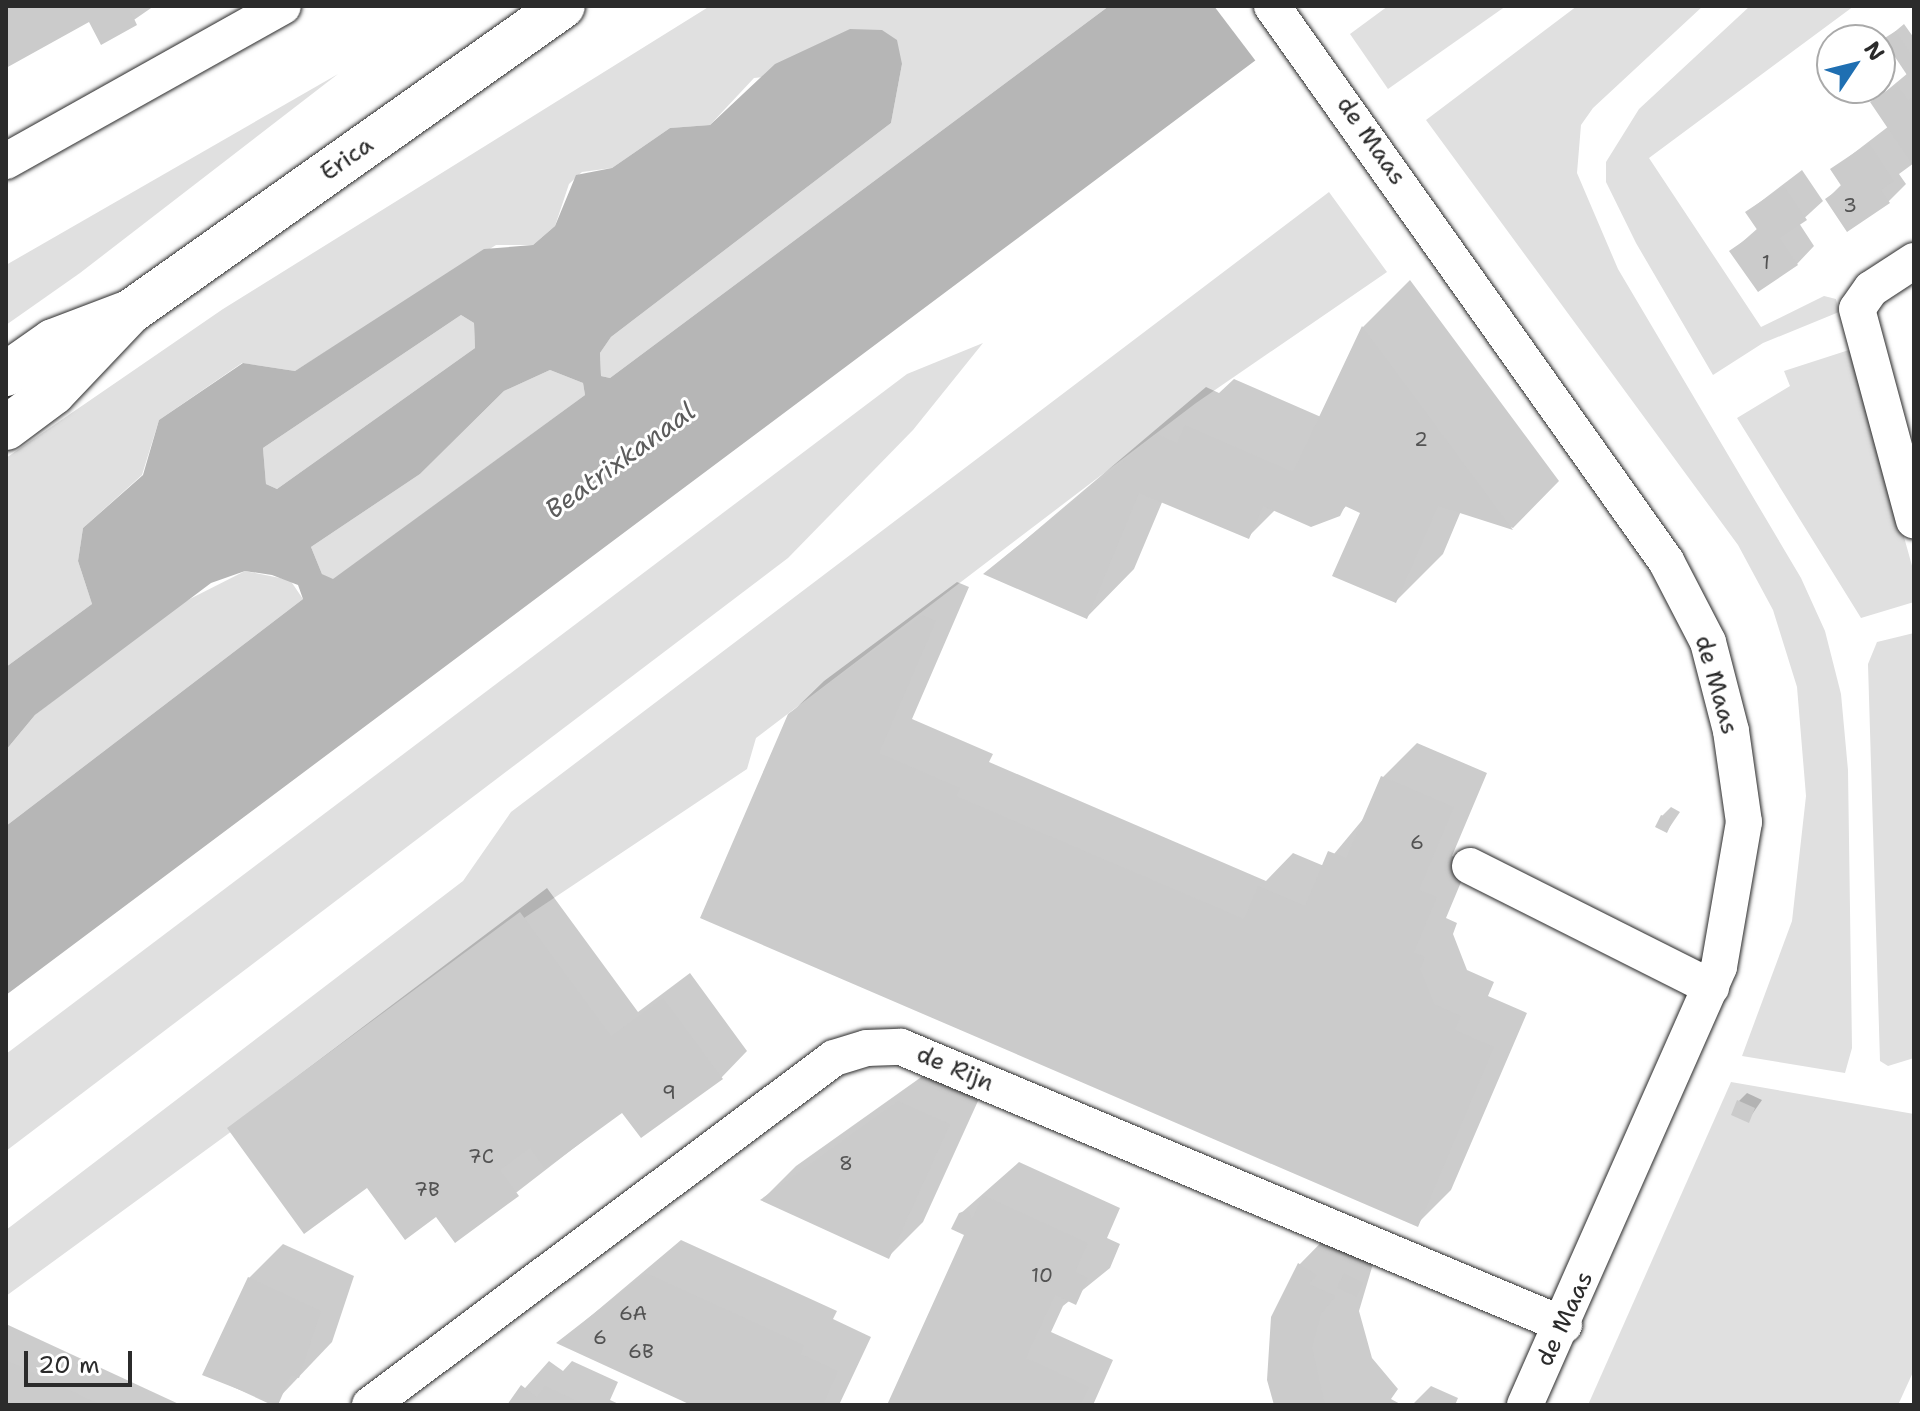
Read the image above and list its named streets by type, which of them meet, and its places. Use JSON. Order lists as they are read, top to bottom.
{
  "streets": {
    "main road": ["Erica"],
    "street": ["de Maas", "de Rijn"]
  },
  "crossings": [
    ["de Maas", "de Rijn"]
  ],
  "water": ["Beatrixkanaal"],
  "house_numbers": [
    "3",
    "1",
    "2",
    "6",
    "9",
    "7C",
    "8",
    "7B",
    "10",
    "6A",
    "6",
    "6B"
  ],
  "scale_bar": "20 m",
  "north": "top right"
}
